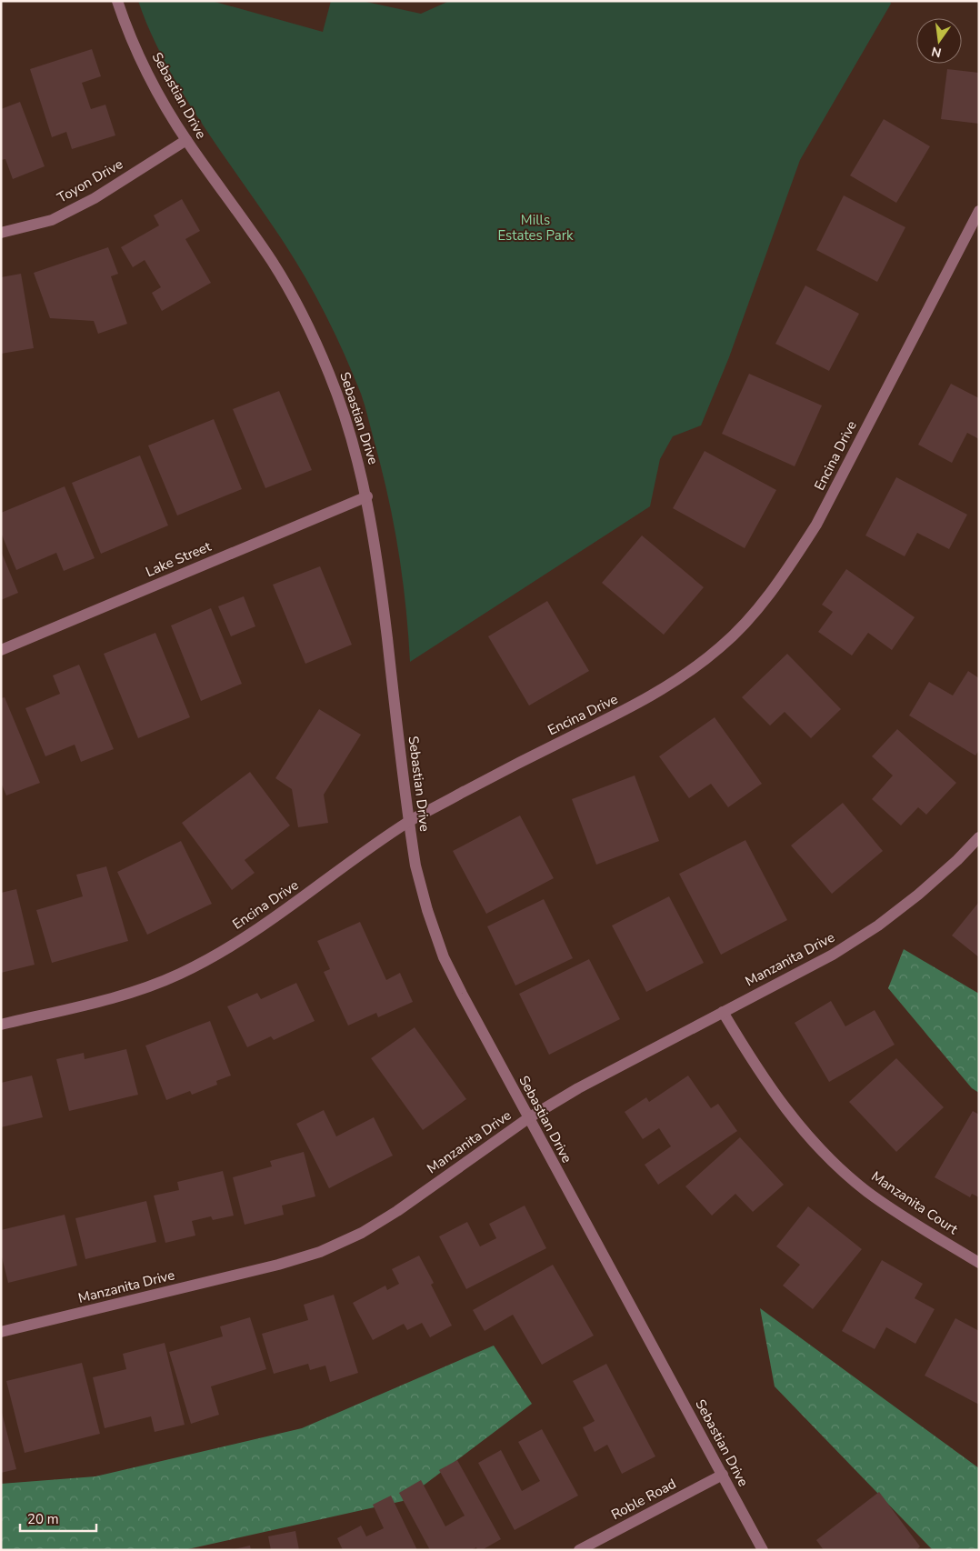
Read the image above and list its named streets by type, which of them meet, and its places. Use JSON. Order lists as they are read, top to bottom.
{
  "streets": {
    "street": [
      "Sebastian Drive",
      "Toyon Drive",
      "Encina Drive",
      "Lake Street",
      "Manzanita Drive",
      "Manzanita Court",
      "Roble Road"
    ]
  },
  "crossings": [
    ["Sebastian Drive", "Toyon Drive"],
    ["Sebastian Drive", "Encina Drive"],
    ["Sebastian Drive", "Lake Street"],
    ["Sebastian Drive", "Manzanita Drive"],
    ["Sebastian Drive", "Roble Road"],
    ["Manzanita Drive", "Manzanita Court"]
  ],
  "parks": ["Mills Estates Park"],
  "scale_bar": "20 m",
  "north": "bottom"
}
